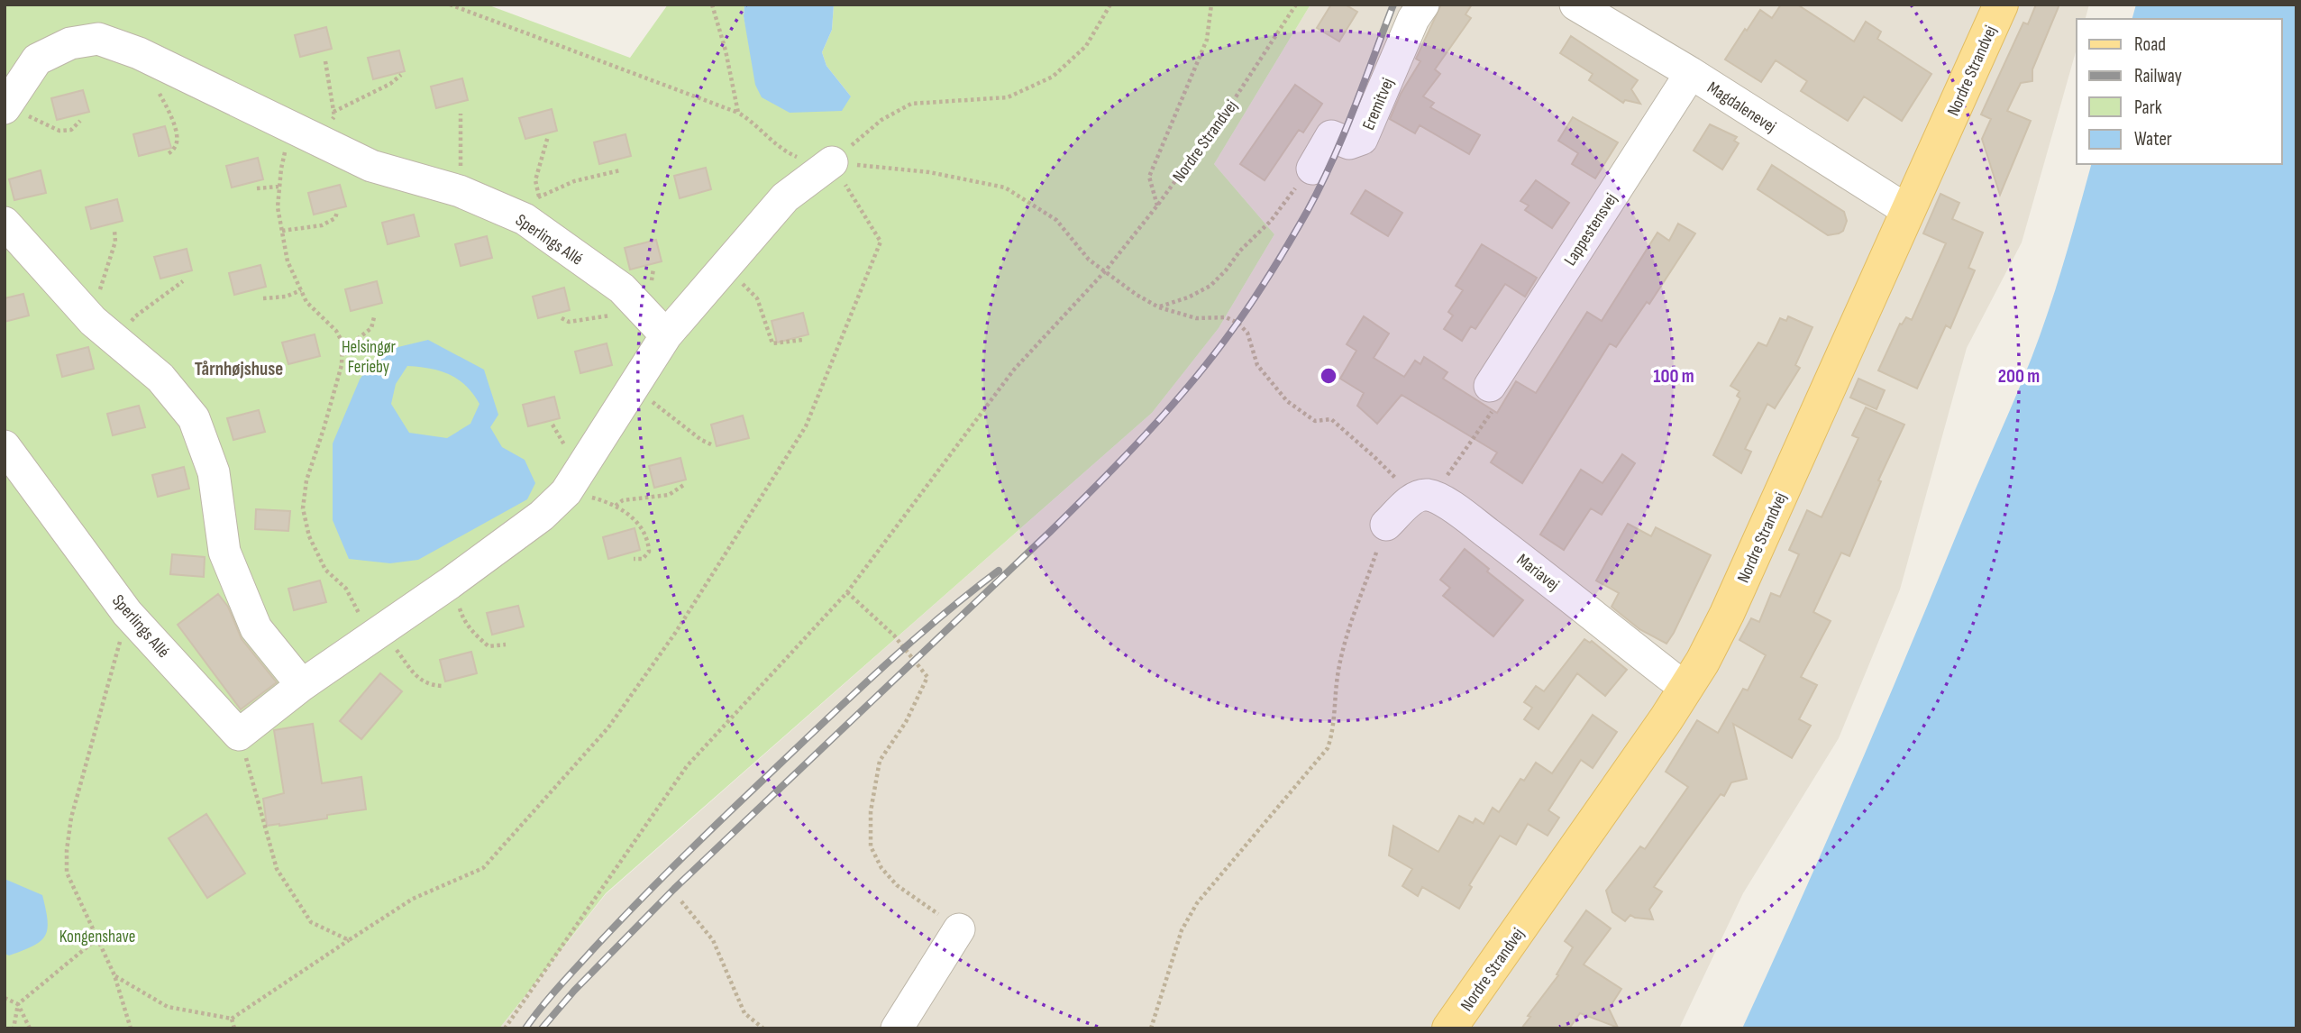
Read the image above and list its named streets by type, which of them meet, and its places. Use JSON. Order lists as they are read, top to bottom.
{
  "streets": {
    "main road": ["Nordre Strandvej"],
    "street": [
      "Eremitvej",
      "Magdalenevej",
      "Lappestensvej",
      "Sperlings Allé",
      "Mariavej"
    ]
  },
  "crossings": [
    ["Nordre Strandvej", "Magdalenevej"],
    ["Nordre Strandvej", "Mariavej"],
    ["Magdalenevej", "Lappestensvej"]
  ],
  "districts": ["Tårnhøjshuse"],
  "parks": ["Helsingør Ferieby", "Kongenshave"],
  "legend": [
    "Road",
    "Railway",
    "Park",
    "Water"
  ],
  "rings": ["100 m", "200 m"]
}
